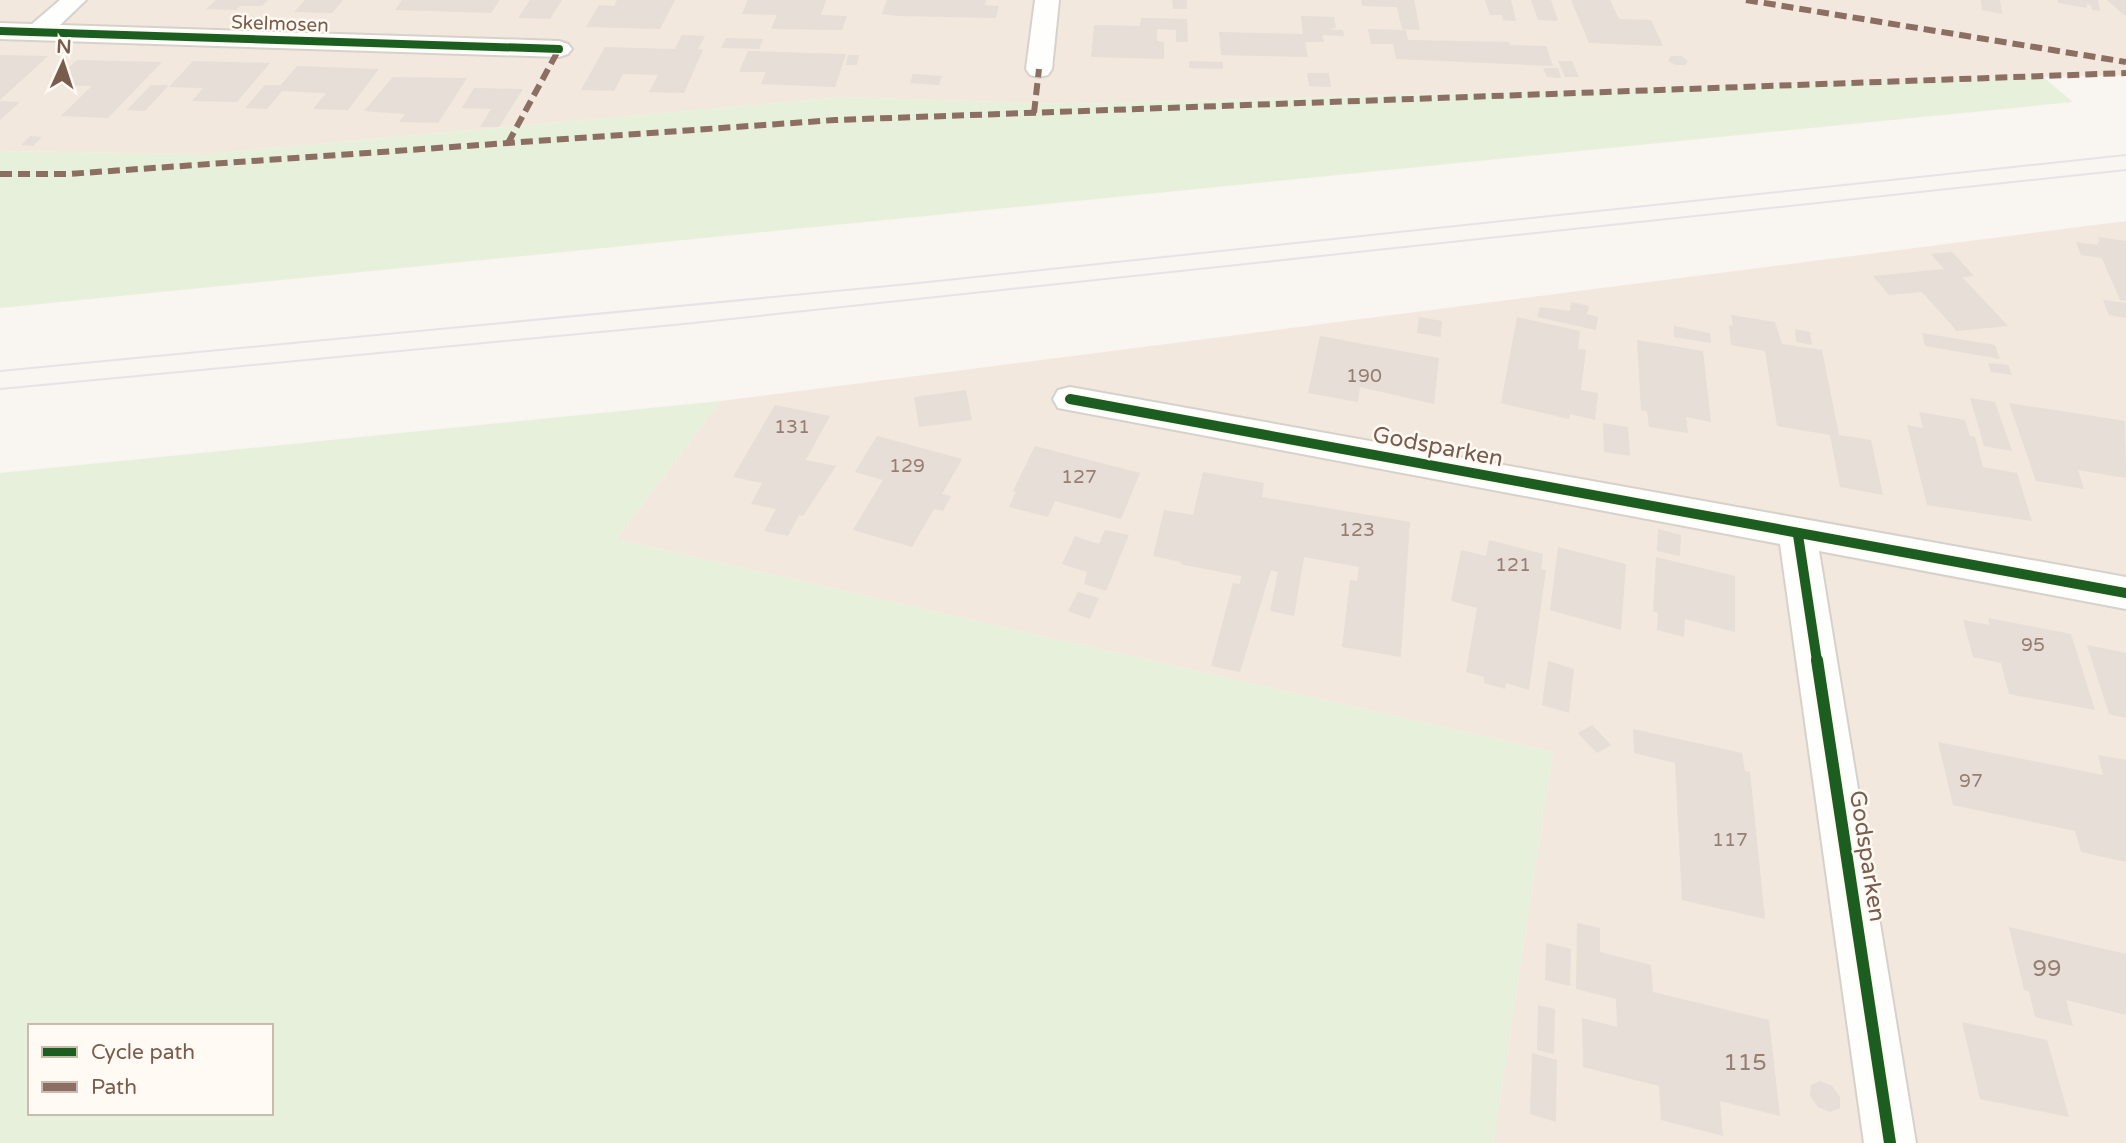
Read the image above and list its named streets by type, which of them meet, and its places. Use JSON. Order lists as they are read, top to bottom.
{
  "streets": {
    "street": ["Skelmosen", "Godsparken"]
  },
  "house_numbers": [
    "190",
    "131",
    "129",
    "127",
    "123",
    "121",
    "95",
    "97",
    "117",
    "99",
    "115"
  ],
  "legend": ["Cycle path", "Path"],
  "north": "top"
}
